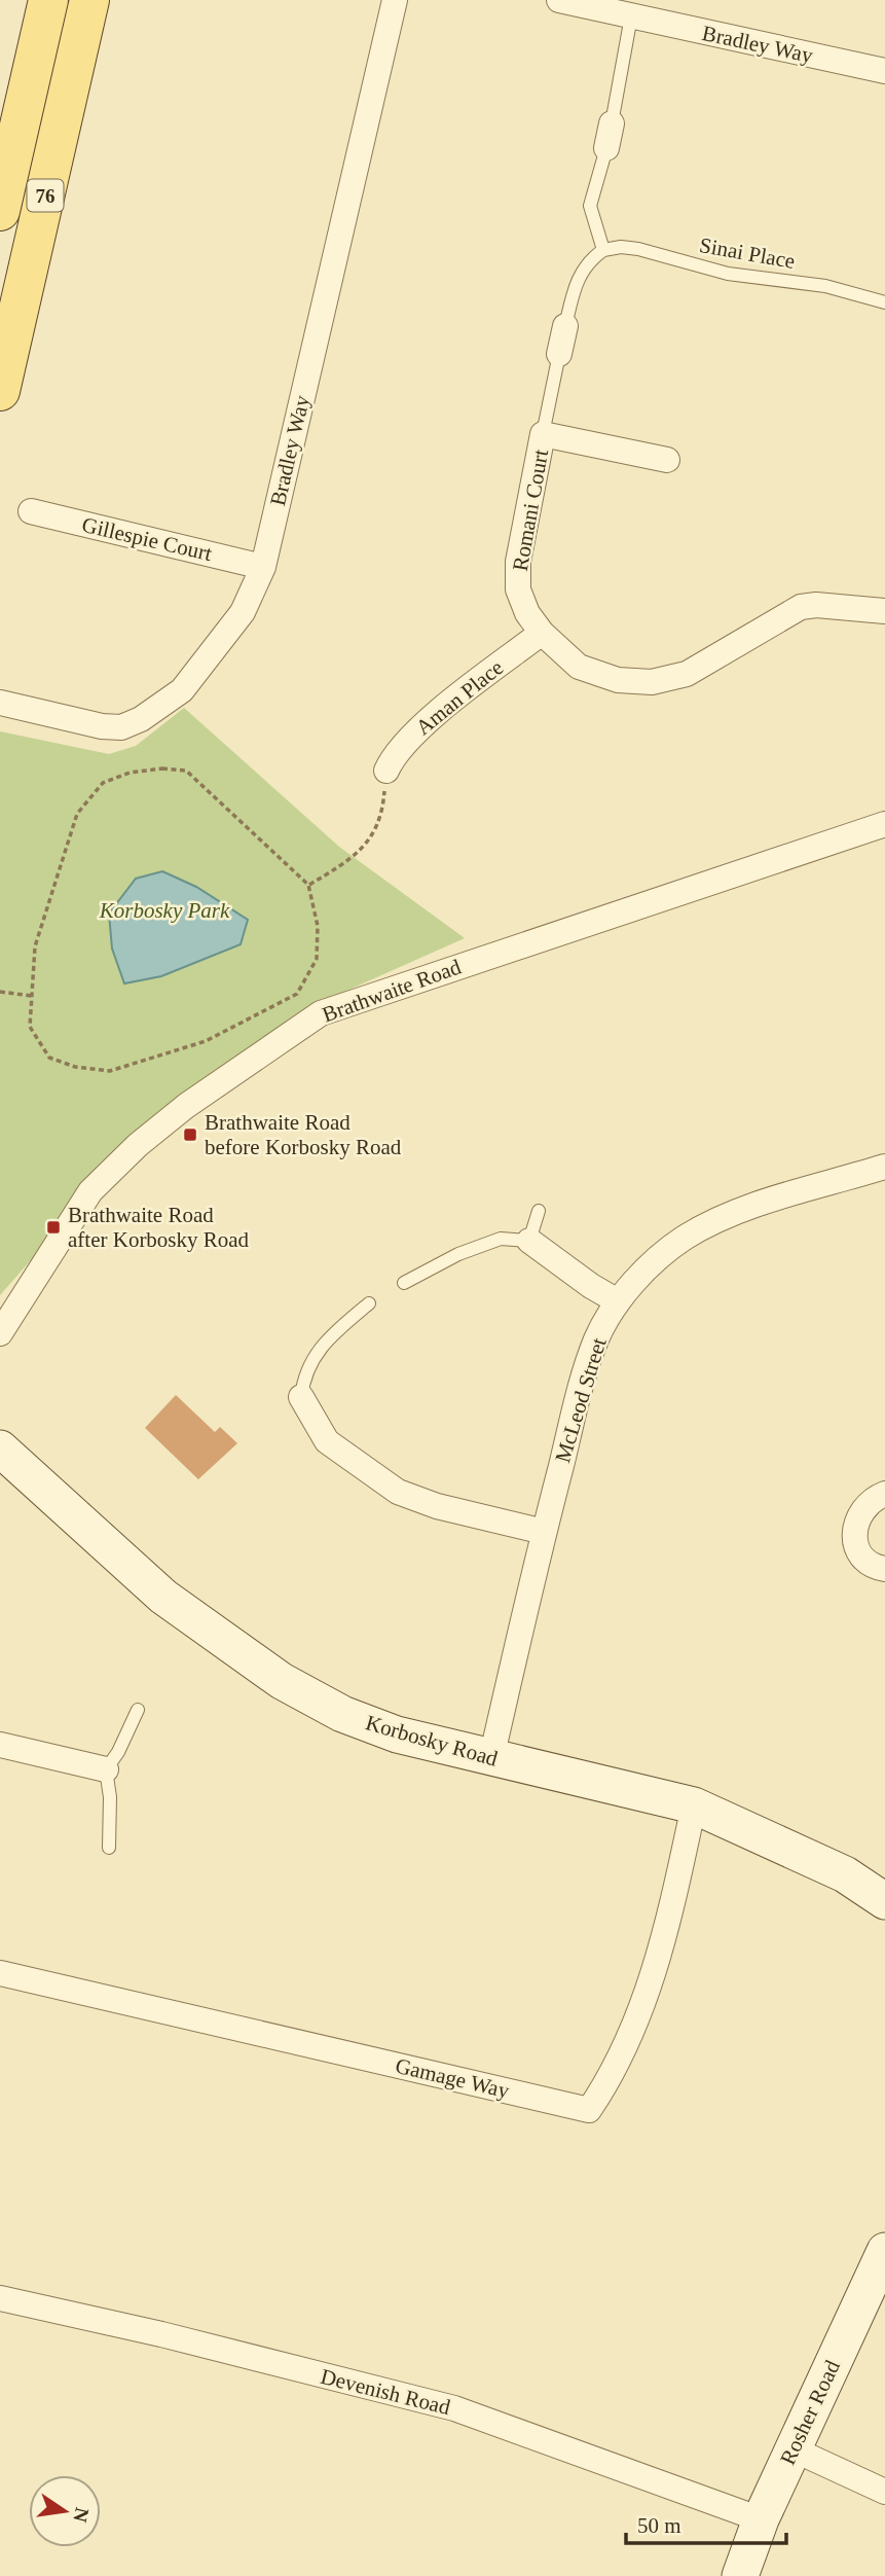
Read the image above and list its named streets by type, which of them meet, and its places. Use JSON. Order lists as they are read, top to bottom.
{
  "streets": {
    "main road": ["76"],
    "street": [
      "Bradley Way",
      "Romani Court",
      "Gillespie Court",
      "Aman Place",
      "Brathwaite Road",
      "McLeod Street",
      "Korbosky Road",
      "Gamage Way",
      "Devenish Road",
      "Rosher Road"
    ],
    "lane": ["Sinai Place"]
  },
  "crossings": [
    ["Bradley Way", "Gillespie Court"],
    ["Romani Court", "Aman Place"],
    ["McLeod Street", "Korbosky Road"],
    ["Korbosky Road", "Gamage Way"],
    ["Devenish Road", "Rosher Road"]
  ],
  "parks": ["Korbosky Park"],
  "places": {
    "transit": ["Brathwaite Road before Korbosky Road", "Brathwaite Road after Korbosky Road"]
  },
  "scale_bar": "50 m",
  "north": "right"
}
